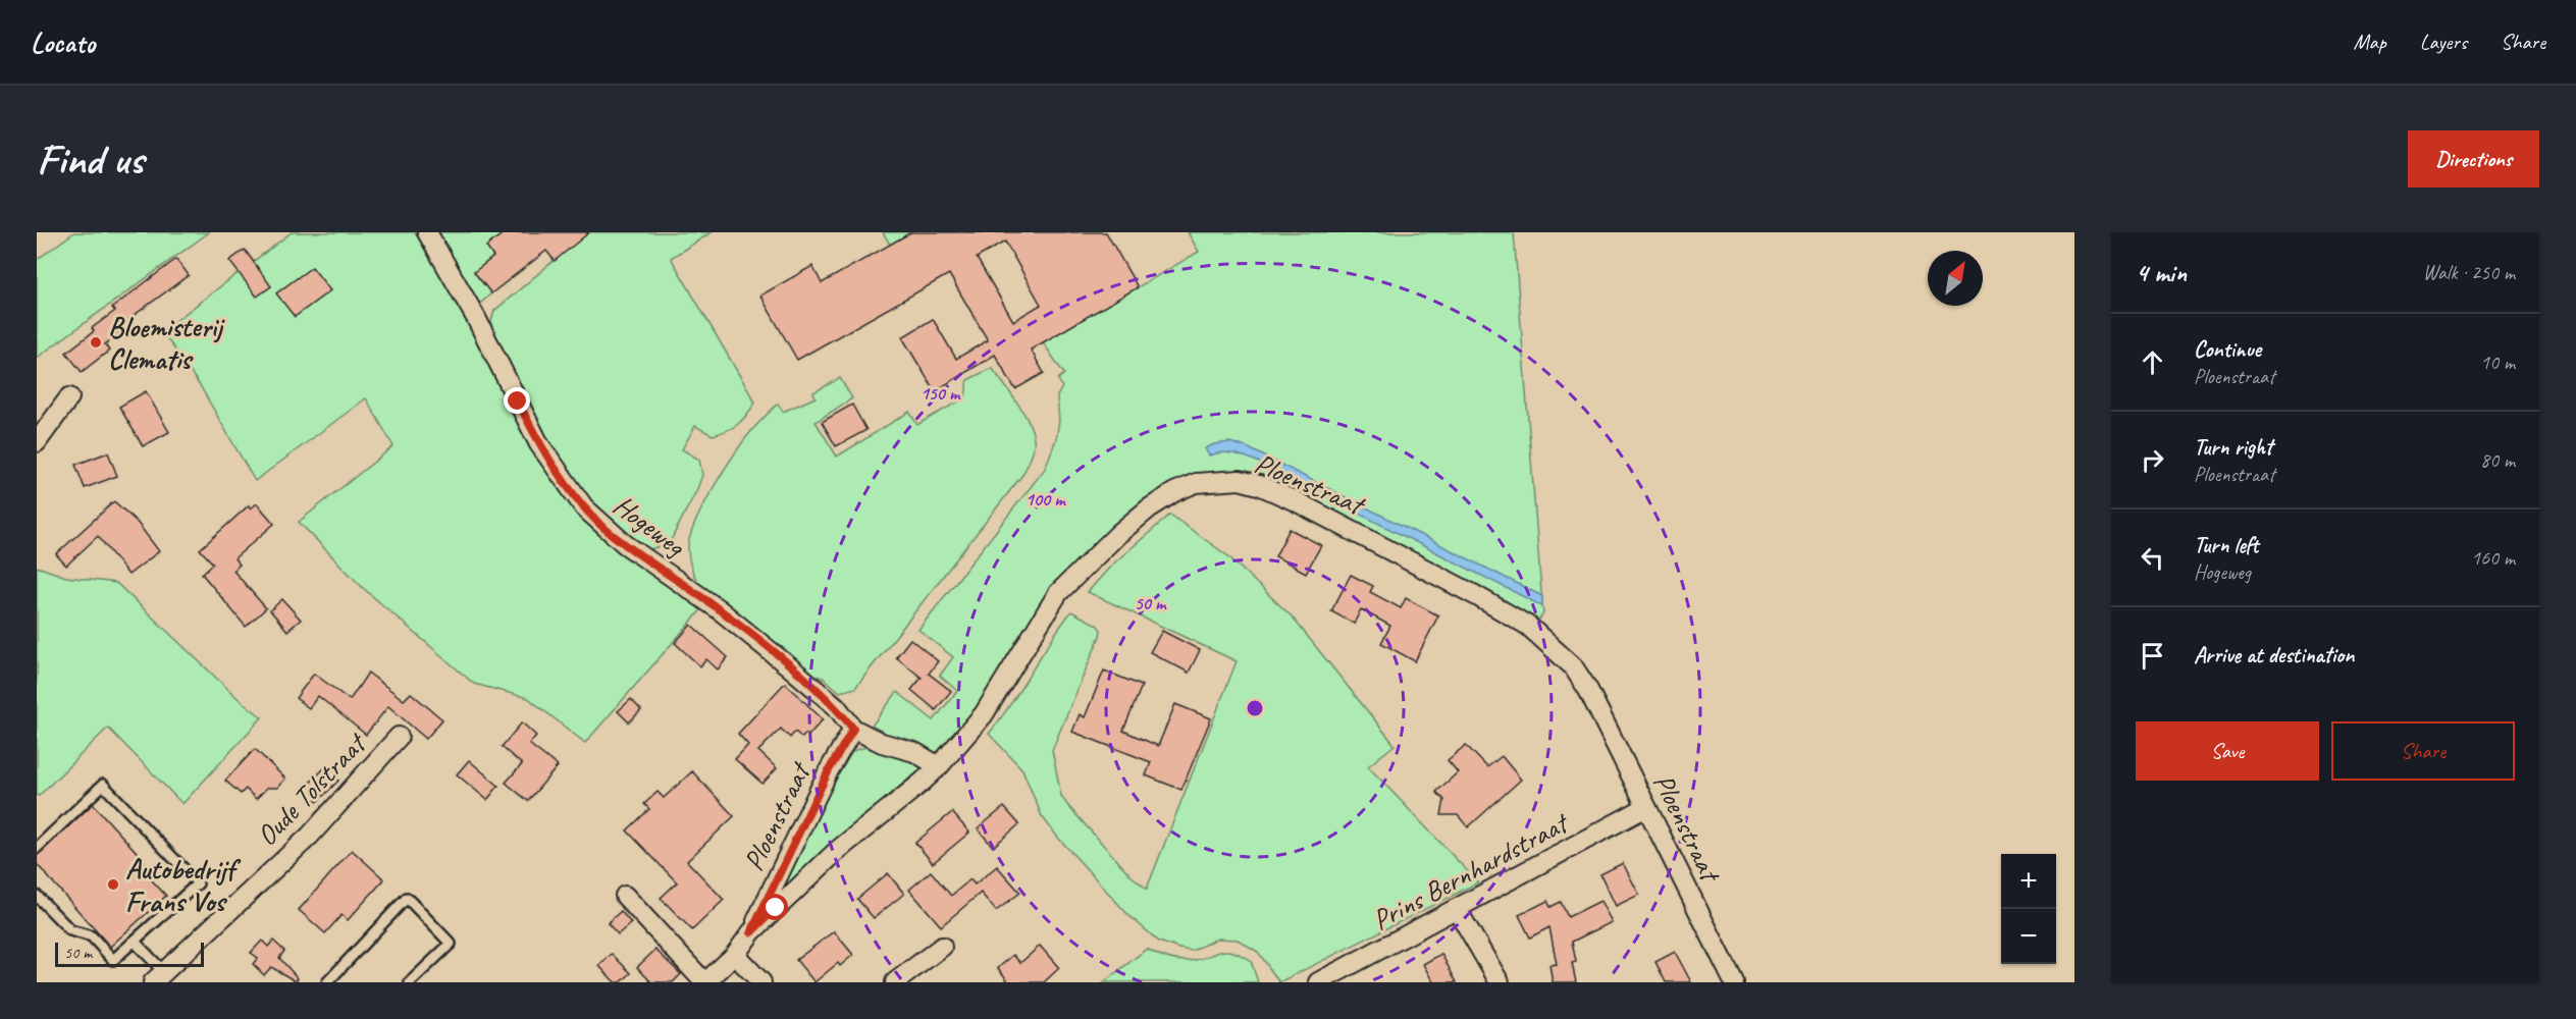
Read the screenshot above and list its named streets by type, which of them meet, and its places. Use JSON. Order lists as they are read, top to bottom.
{
  "streets": {
    "street": [
      "Ploenstraat",
      "Hogeweg",
      "Oude Tolstraat",
      "Prins Bernhardstraat"
    ]
  },
  "crossings": [
    ["Ploenstraat", "Hogeweg"],
    ["Ploenstraat", "Prins Bernhardstraat"]
  ],
  "places": ["Bloemisterij Clematis", "Autobedrijf Frans Vos"],
  "scale_bar": "50 m",
  "north": "top right",
  "page": {
    "header": "Locato",
    "nav": ["Map", "Layers", "Share"],
    "buttons": [
      "Directions",
      ["Save", "Share"]
    ],
    "title": "Find us",
    "heading": ["4 min", "Walk · 250 m"],
    "list": [
      ["Continue", "Ploenstraat", "10 m"],
      ["Turn right", "Ploenstraat", "80 m"],
      ["Turn left", "Hogeweg", "160 m"],
      "Arrive at destination"
    ],
    "map_buttons": ["+", "−"],
    "scale": "50 m"
  },
  "rings": ["150 m", "100 m", "50 m"]
}
